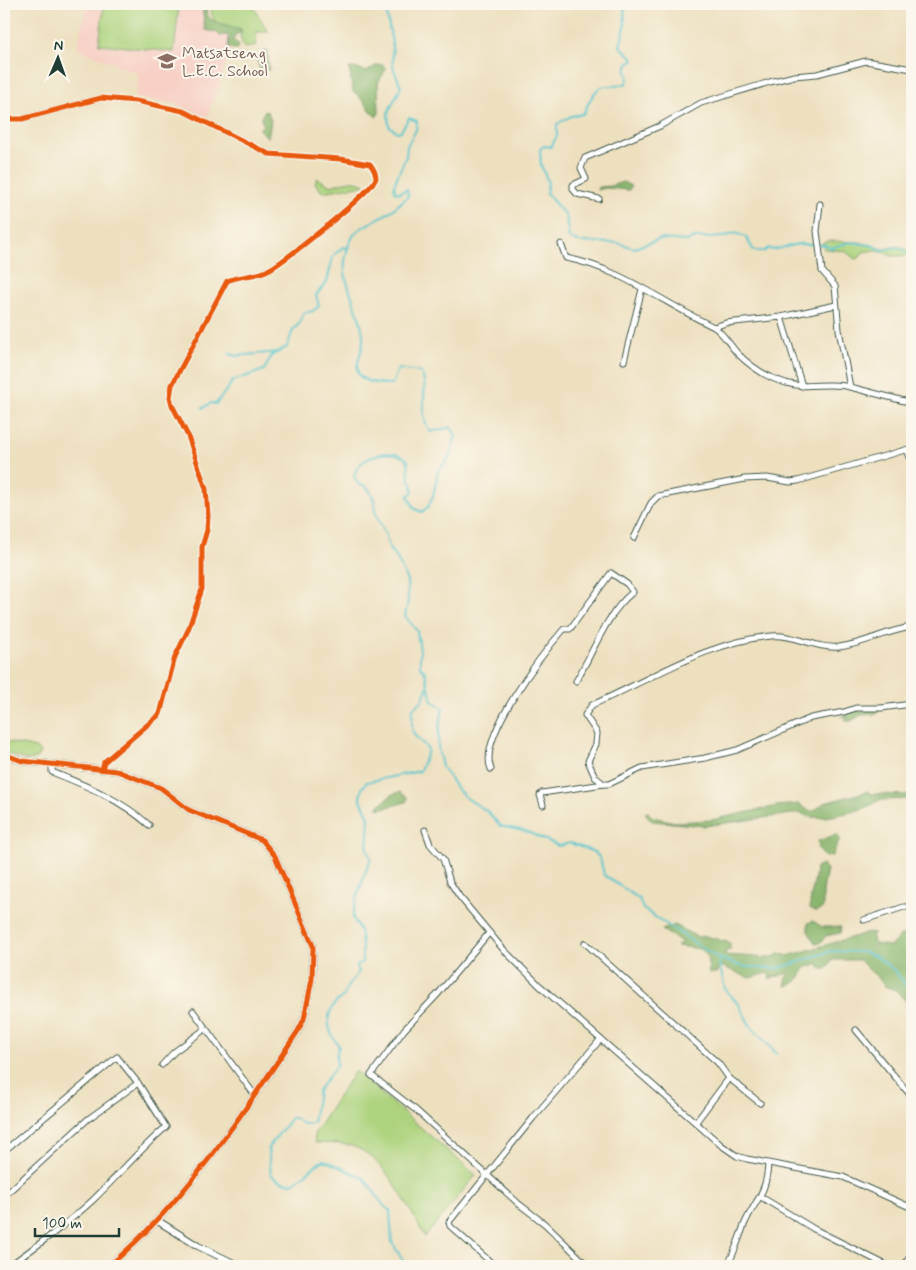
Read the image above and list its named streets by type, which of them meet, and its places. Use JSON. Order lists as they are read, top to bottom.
{
  "places": {
    "school or university": ["Matsatseng L.E.C. School"]
  },
  "scale_bar": "100 m",
  "north": "top"
}
